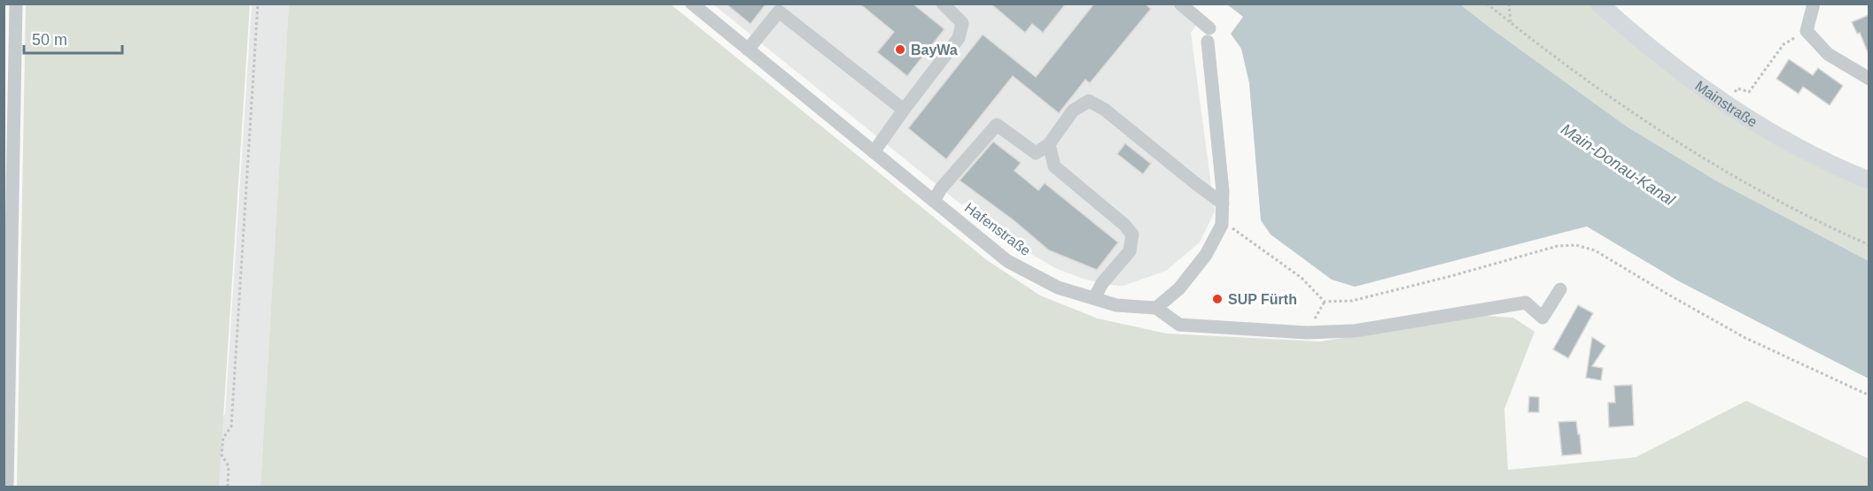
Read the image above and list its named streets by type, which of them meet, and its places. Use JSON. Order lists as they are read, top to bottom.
{
  "streets": {
    "main road": ["Mainstraße"],
    "street": ["Hafenstraße"]
  },
  "water": ["Main-Donau-Kanal"],
  "places": ["BayWa", "SUP Fürth"],
  "scale_bar": "50 m"
}
